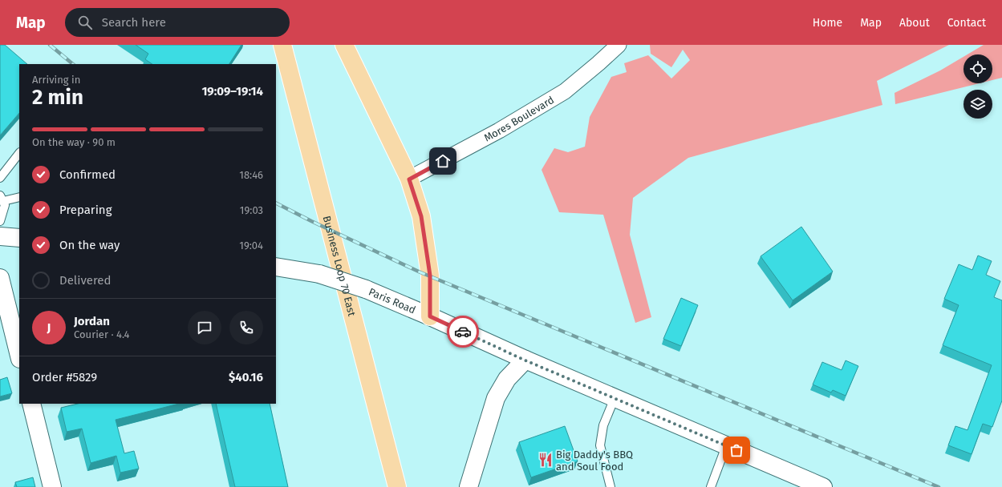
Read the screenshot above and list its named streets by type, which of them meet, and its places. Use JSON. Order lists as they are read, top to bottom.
{
  "streets": {
    "main road": ["Business Loop 70 East", "Paris Road"],
    "street": ["Mores Boulevard"]
  },
  "places": {
    "restaurant": ["Big Daddy's BBQ and Soul Food"]
  },
  "page": {
    "header": "Map",
    "search": "Search here",
    "nav": [
      "Home",
      "Map",
      "About",
      "Contact"
    ],
    "heading": ["2 min", "Arriving in", "19:09–19:14"],
    "panel": [
      "Jordan",
      "Courier · 4.4",
      "Order #5829",
      "$40.16"
    ],
    "bar": "On the way · 90 m",
    "list": [
      ["Confirmed", "18:46"],
      ["Preparing", "19:03"],
      ["On the way", "19:04"],
      "Delivered"
    ],
    "round": "J"
  }
}
